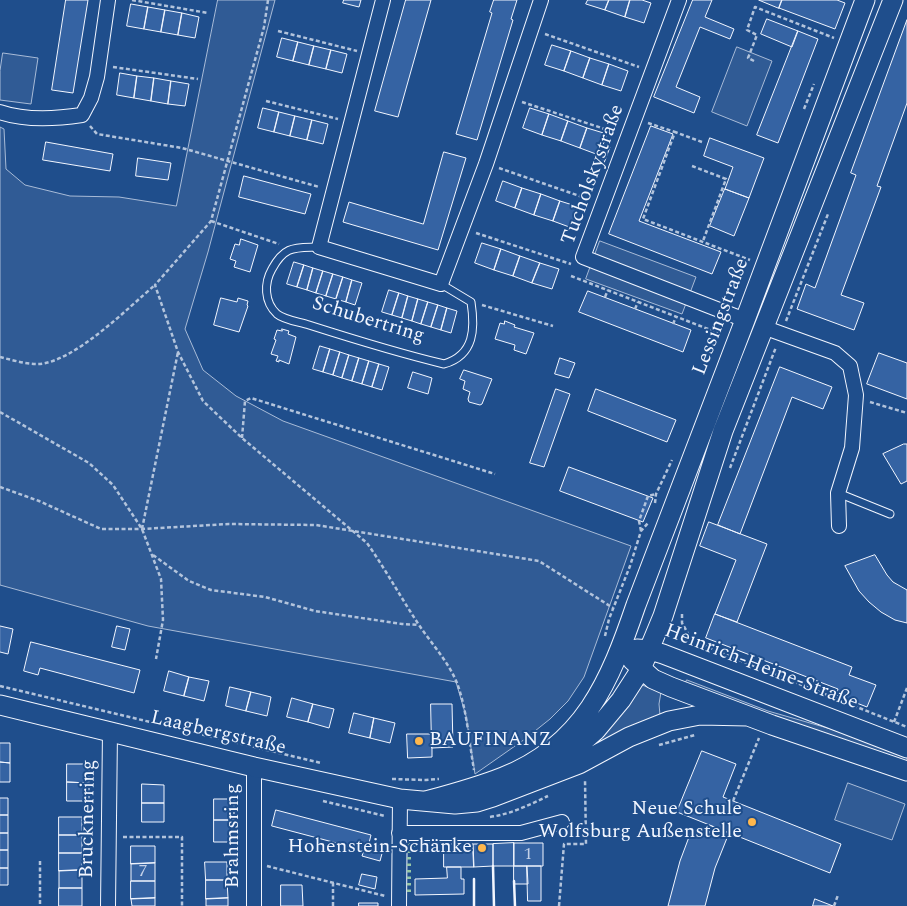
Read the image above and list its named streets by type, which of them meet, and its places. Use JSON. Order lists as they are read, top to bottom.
{
  "streets": {
    "street": [
      "Tucholskystraße",
      "Lessingstraße",
      "Heinrich-Heine-Straße",
      "Laagbergstraße",
      "Brucknerring",
      "Brahmsring"
    ],
    "lane": ["Schubertring"]
  },
  "crossings": [
    ["Tucholskystraße", "Lessingstraße"],
    ["Lessingstraße", "Heinrich-Heine-Straße"],
    ["Lessingstraße", "Laagbergstraße"],
    ["Heinrich-Heine-Straße", "Laagbergstraße"],
    ["Laagbergstraße", "Brucknerring"],
    ["Laagbergstraße", "Brahmsring"]
  ],
  "places": ["BAUFINANZ", "Neue Schule Wolfsburg Außenstelle", "Hohenstein-Schänke"],
  "house_numbers": ["1", "7"]
}
